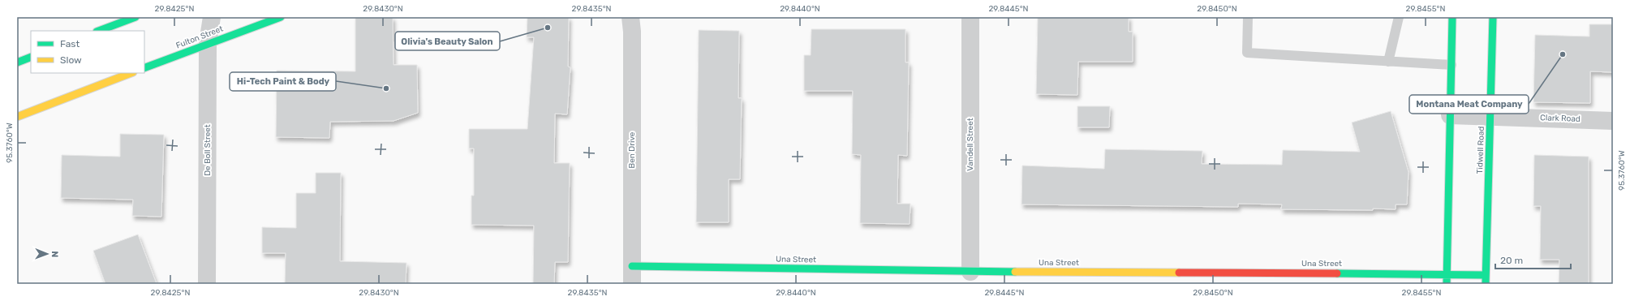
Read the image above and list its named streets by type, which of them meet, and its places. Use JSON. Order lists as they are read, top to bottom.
{
  "streets": {
    "main road": ["Fulton Street", "Tidwell Road", "Una Street"],
    "street": [
      "Clark Road",
      "Vandell Street",
      "De Boll Street",
      "Ben Drive"
    ]
  },
  "crossings": [
    ["Fulton Street", "De Boll Street"],
    ["Clark Road", "Tidwell Road"],
    ["Vandell Street", "Una Street"],
    ["Ben Drive", "Una Street"],
    ["Tidwell Road", "Una Street"]
  ],
  "places": ["Olivia's Beauty Salon", "Montana Meat Company", "Hi-Tech Paint & Body"],
  "legend": ["Fast", "Slow"],
  "scale_bar": "20 m",
  "north": "right",
  "coordinates": [
    "29.8425°N",
    "29.8430°N",
    "29.8435°N",
    "29.8440°N",
    "29.8445°N",
    "29.8450°N",
    "29.8455°N",
    "95.3760°W"
  ]
}
